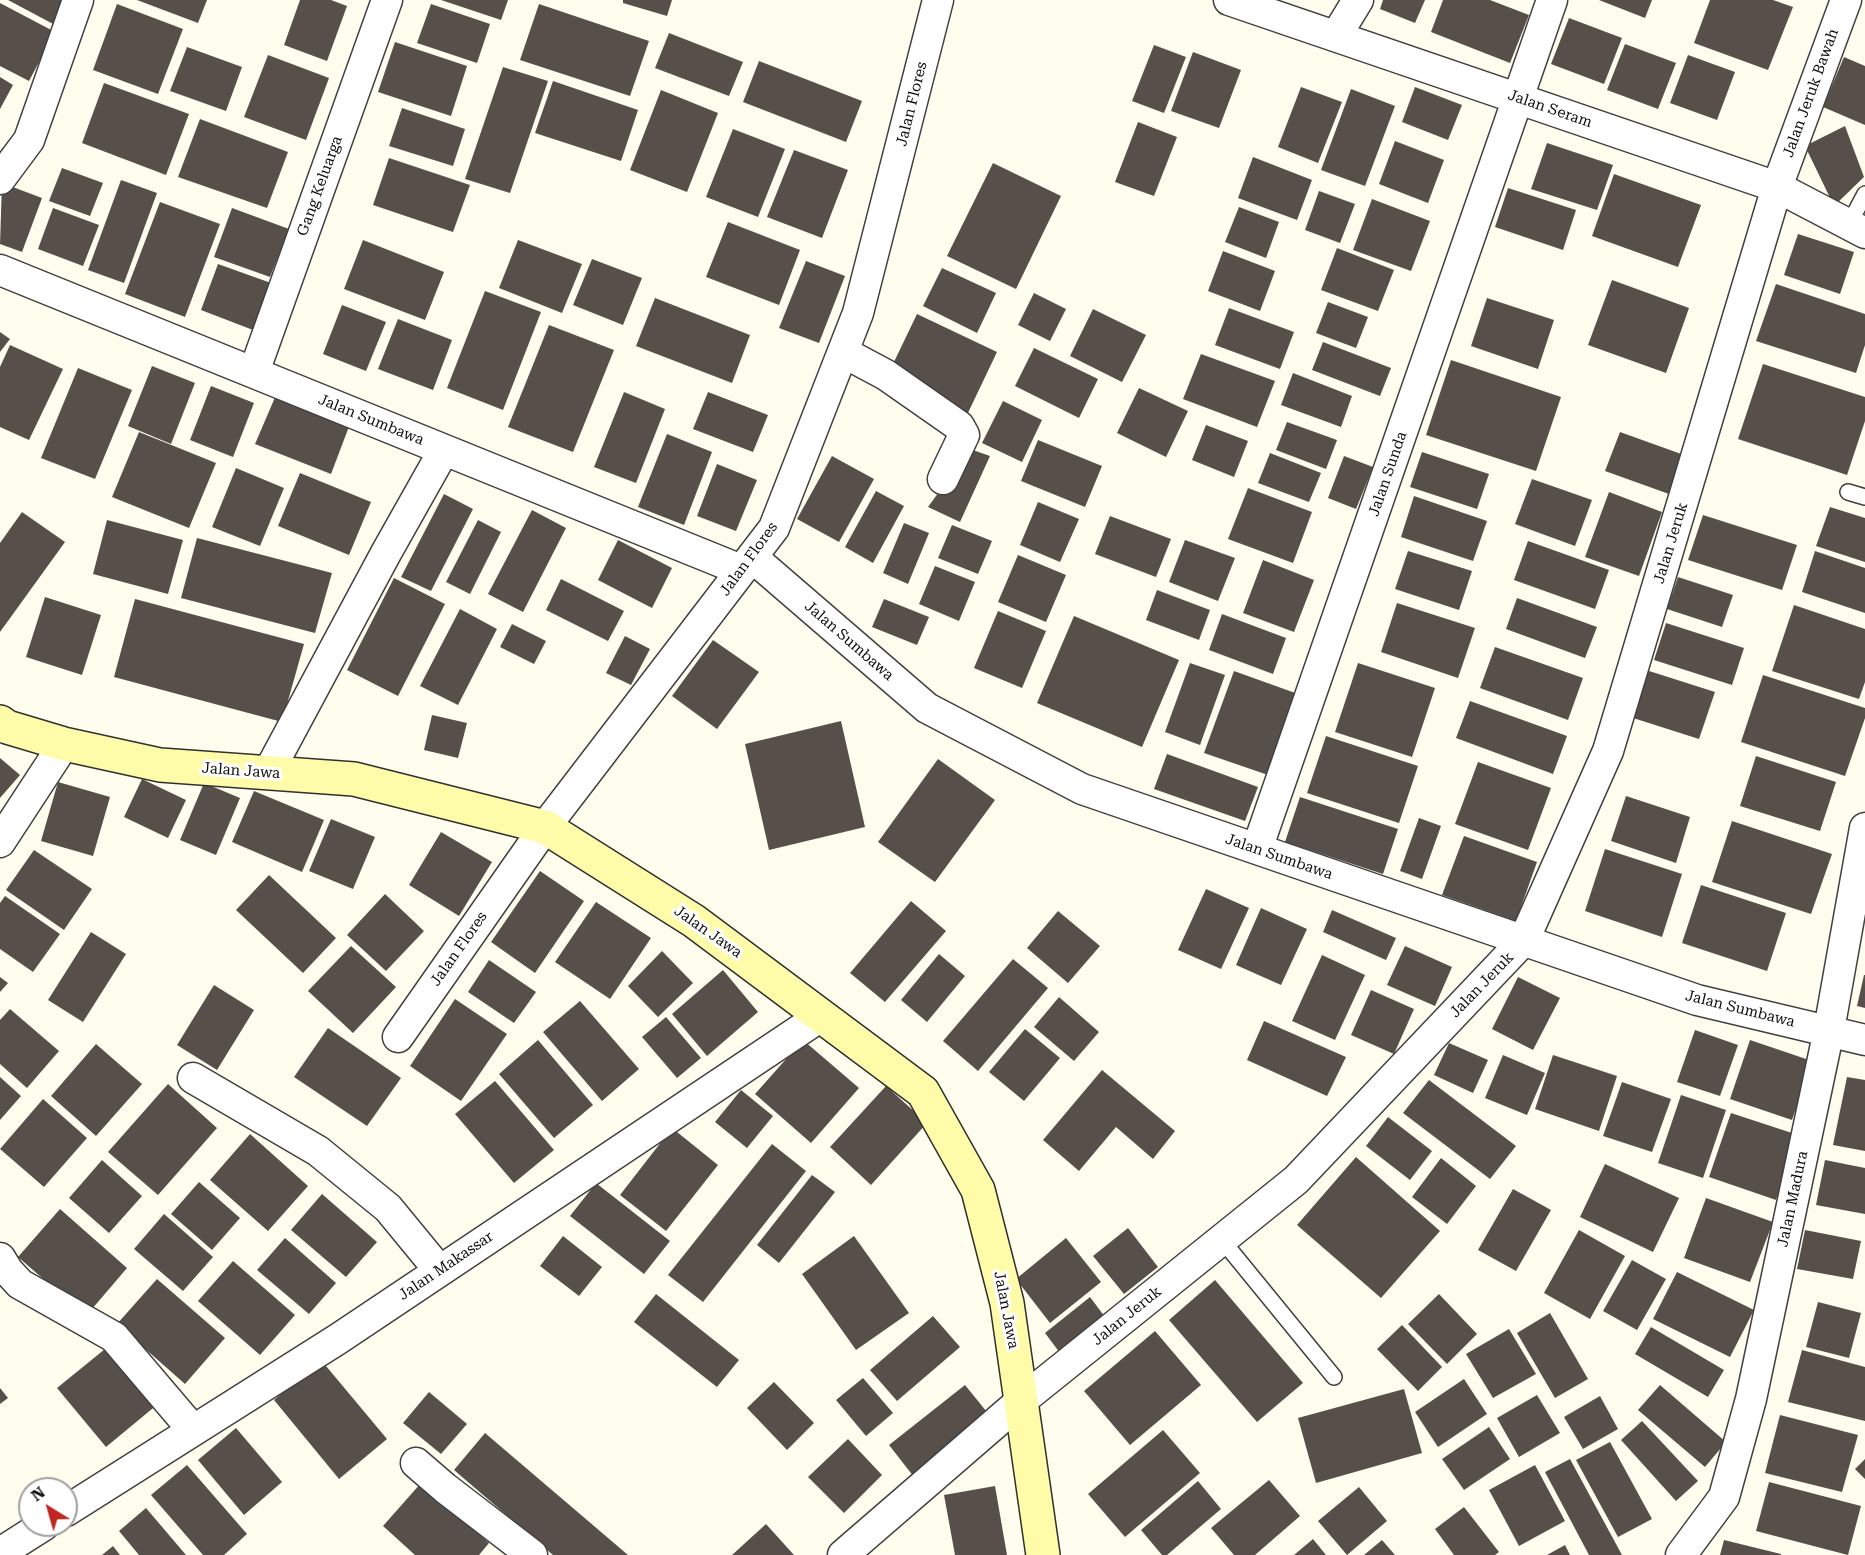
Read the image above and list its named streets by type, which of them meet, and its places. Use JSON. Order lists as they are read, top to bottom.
{
  "streets": {
    "street": [
      "Jalan Jeruk Bawah",
      "Jalan Flores",
      "Jalan Seram",
      "Gang Keluarga",
      "Jalan Sumbawa",
      "Jalan Sunda",
      "Jalan Jeruk",
      "Jalan Jawa",
      "Jalan Madura",
      "Jalan Makassar"
    ]
  },
  "crossings": [
    ["Jalan Jeruk Bawah", "Jalan Seram"],
    ["Jalan Jeruk Bawah", "Jalan Jeruk"],
    ["Jalan Flores", "Jalan Sumbawa"],
    ["Jalan Flores", "Jalan Jawa"],
    ["Jalan Seram", "Jalan Sunda"],
    ["Jalan Seram", "Jalan Jeruk"],
    ["Gang Keluarga", "Jalan Sumbawa"],
    ["Jalan Sumbawa", "Jalan Sunda"],
    ["Jalan Sumbawa", "Jalan Jeruk"],
    ["Jalan Sumbawa", "Jalan Madura"],
    ["Jalan Jeruk", "Jalan Jawa"],
    ["Jalan Jawa", "Jalan Makassar"]
  ],
  "north": "top left"
}
